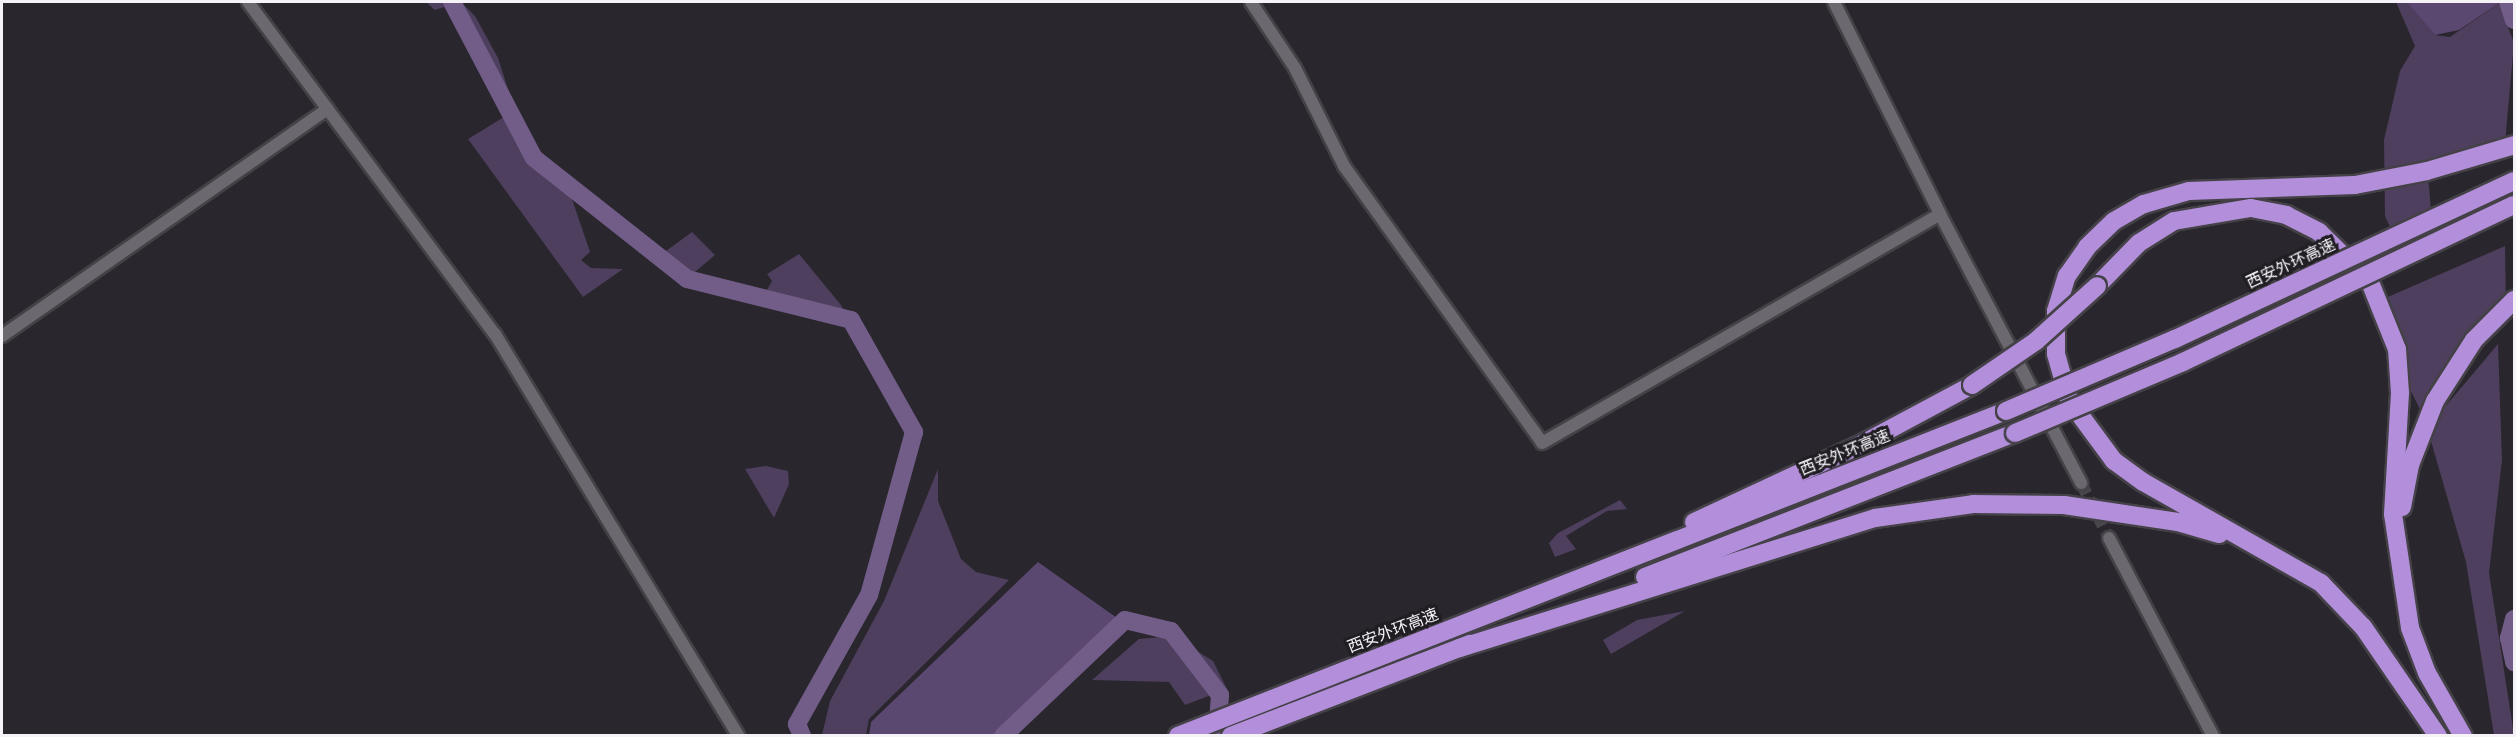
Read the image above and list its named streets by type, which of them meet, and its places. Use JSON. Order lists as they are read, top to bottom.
{
  "streets": {
    "highway": ["西安外环高速"]
  }
}
